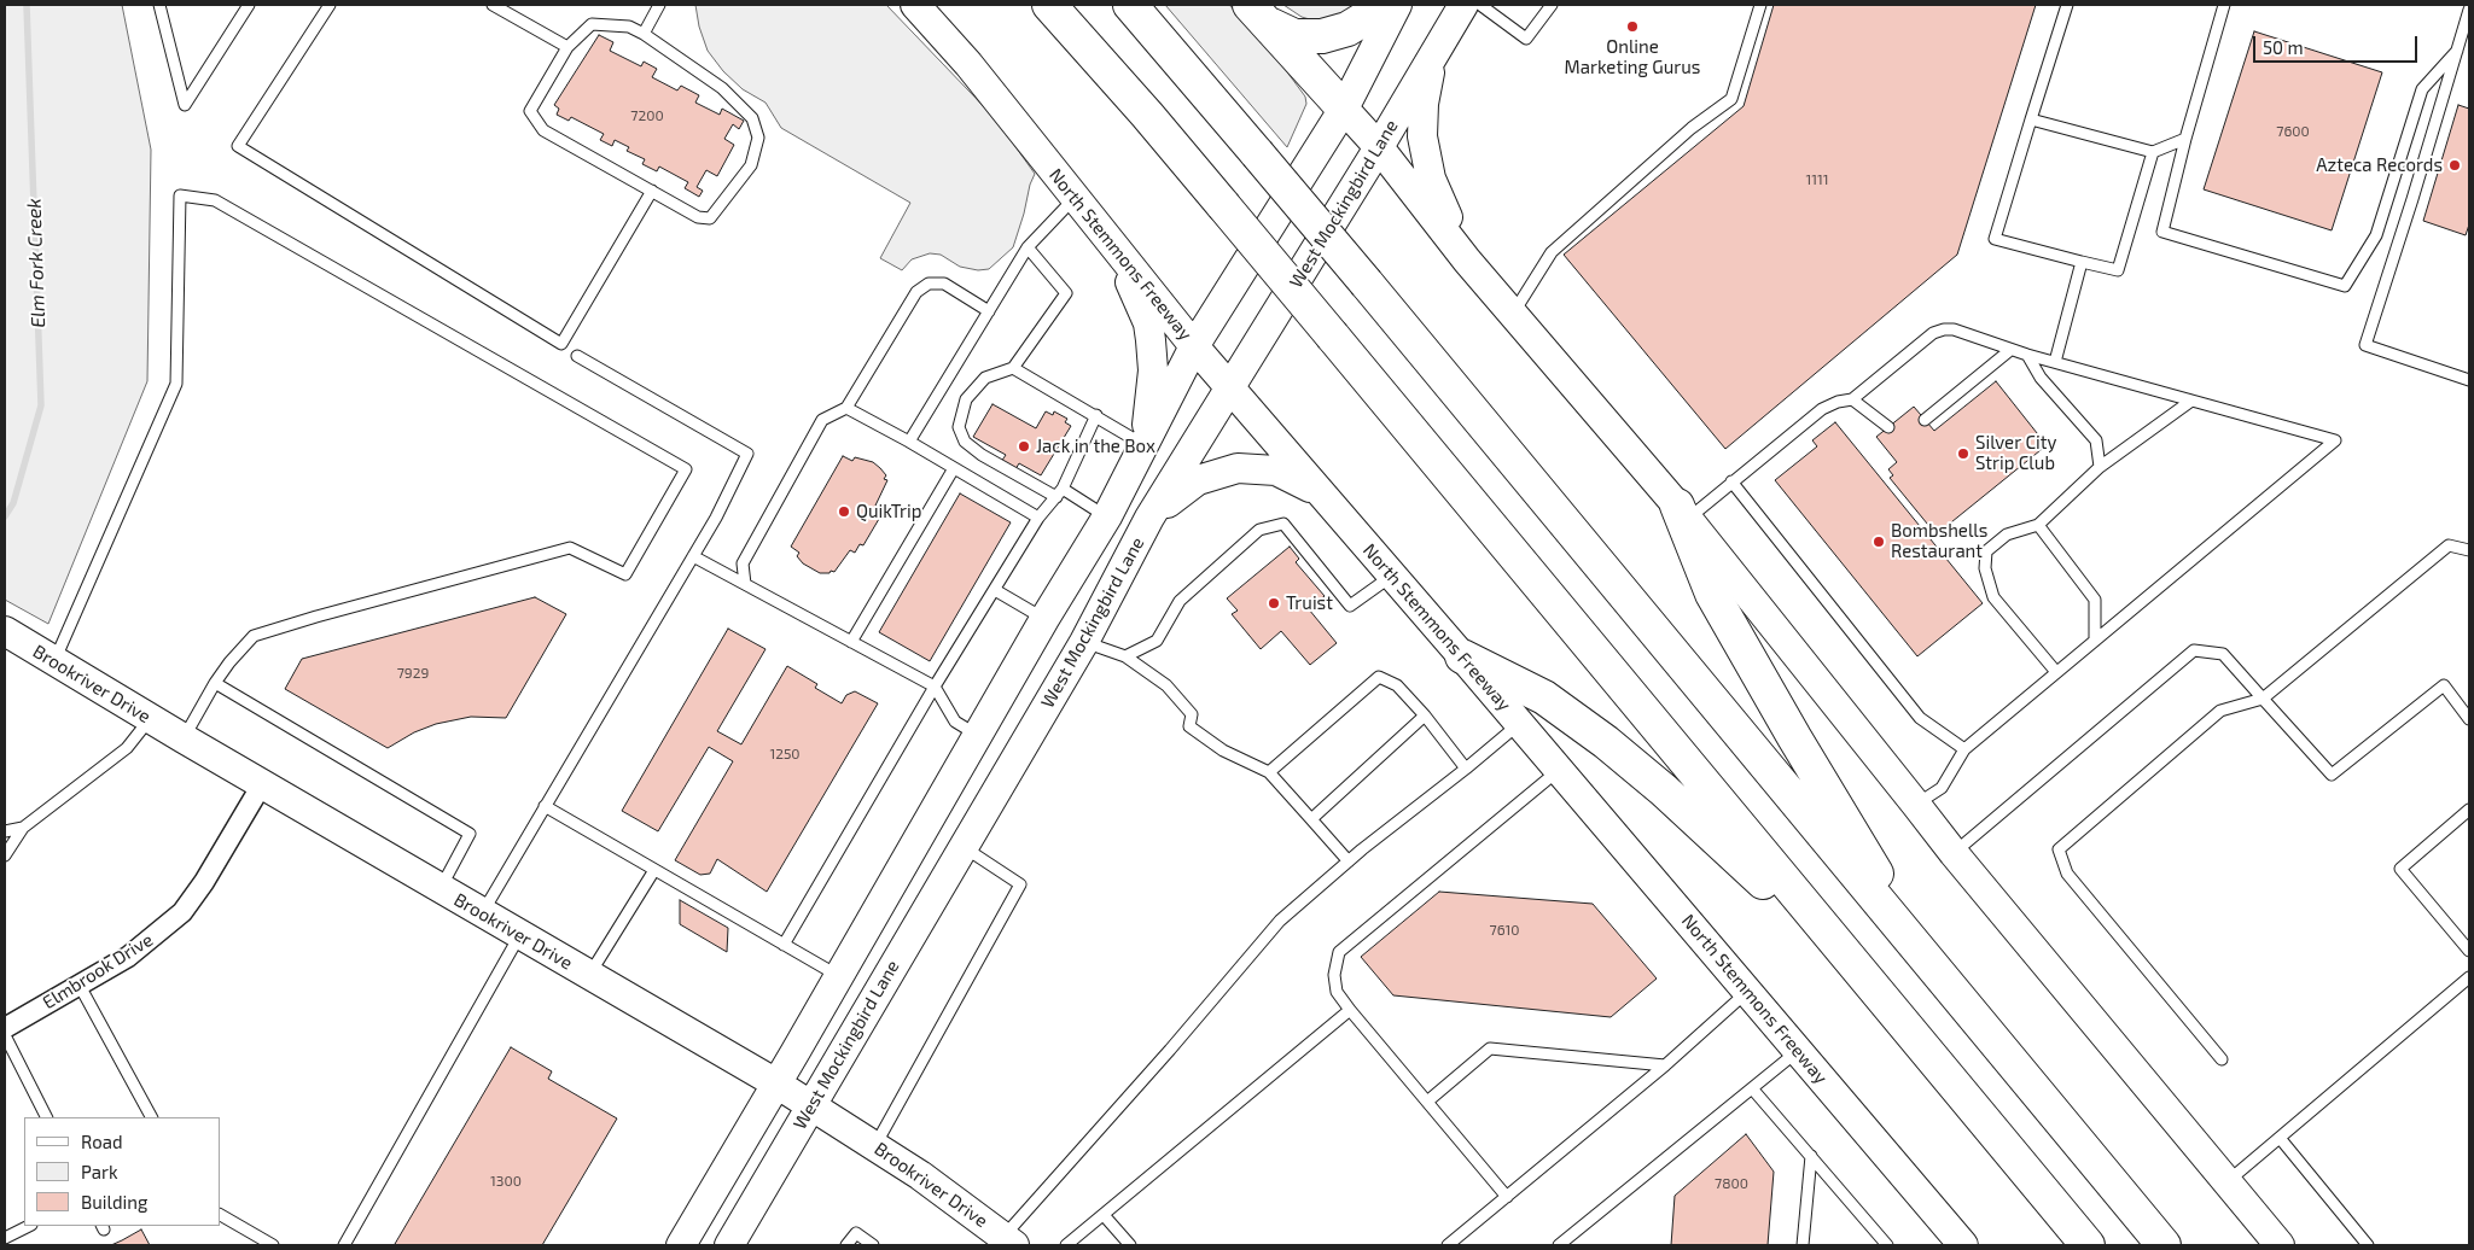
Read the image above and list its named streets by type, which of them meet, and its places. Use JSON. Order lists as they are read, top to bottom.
{
  "streets": {
    "main road": ["West Mockingbird Lane", "North Stemmons Freeway", "Brookriver Drive"],
    "street": ["Elmbrook Drive"]
  },
  "crossings": [
    ["West Mockingbird Lane", "North Stemmons Freeway"],
    ["West Mockingbird Lane", "Brookriver Drive"],
    ["Brookriver Drive", "Elmbrook Drive"]
  ],
  "water": ["Elm Fork Creek"],
  "places": [
    "Online Marketing Gurus",
    "Azteca Records",
    "Jack in the Box",
    "Silver City Strip Club",
    "QuikTrip",
    "Bombshells Restaurant",
    "Truist"
  ],
  "house_numbers": [
    "7200",
    "7600",
    "1111",
    "7929",
    "1250",
    "7610",
    "1300",
    "7800"
  ],
  "legend": ["Road", "Park", "Building"],
  "scale_bar": "50 m"
}
